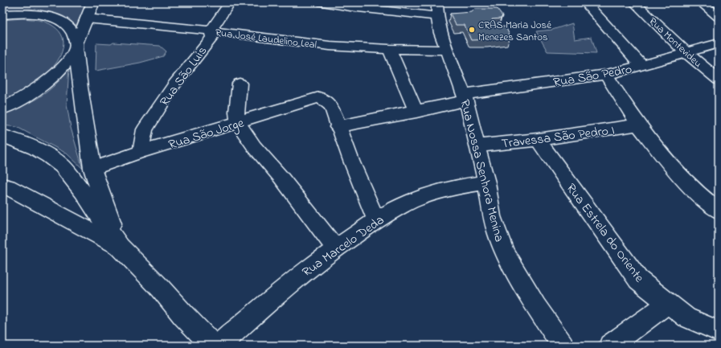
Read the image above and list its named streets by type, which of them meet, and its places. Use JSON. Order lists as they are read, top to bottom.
{
  "streets": {
    "street": [
      "Rua José Laudelino Leal",
      "Rua Montevideu",
      "Rua São Pedro",
      "Rua São Luís",
      "Rua São Jorge",
      "Travessa São Pedro I",
      "Rua Nossa Senhora Menina",
      "Rua Estrela do Oriente",
      "Rua Marcelo Deda"
    ]
  },
  "crossings": [
    ["Rua José Laudelino Leal", "Rua São Luís"],
    ["Rua José Laudelino Leal", "Rua Nossa Senhora Menina"],
    ["Rua Montevideu", "Rua São Pedro"],
    ["Rua São Pedro", "Rua São Jorge"],
    ["Rua São Pedro", "Rua Nossa Senhora Menina"],
    ["Rua São Luís", "Rua São Jorge"],
    ["Travessa São Pedro I", "Rua Nossa Senhora Menina"],
    ["Travessa São Pedro I", "Rua Estrela do Oriente"],
    ["Rua Nossa Senhora Menina", "Rua Marcelo Deda"]
  ],
  "places": ["CRAS Maria José Menezes Santos"]
}
